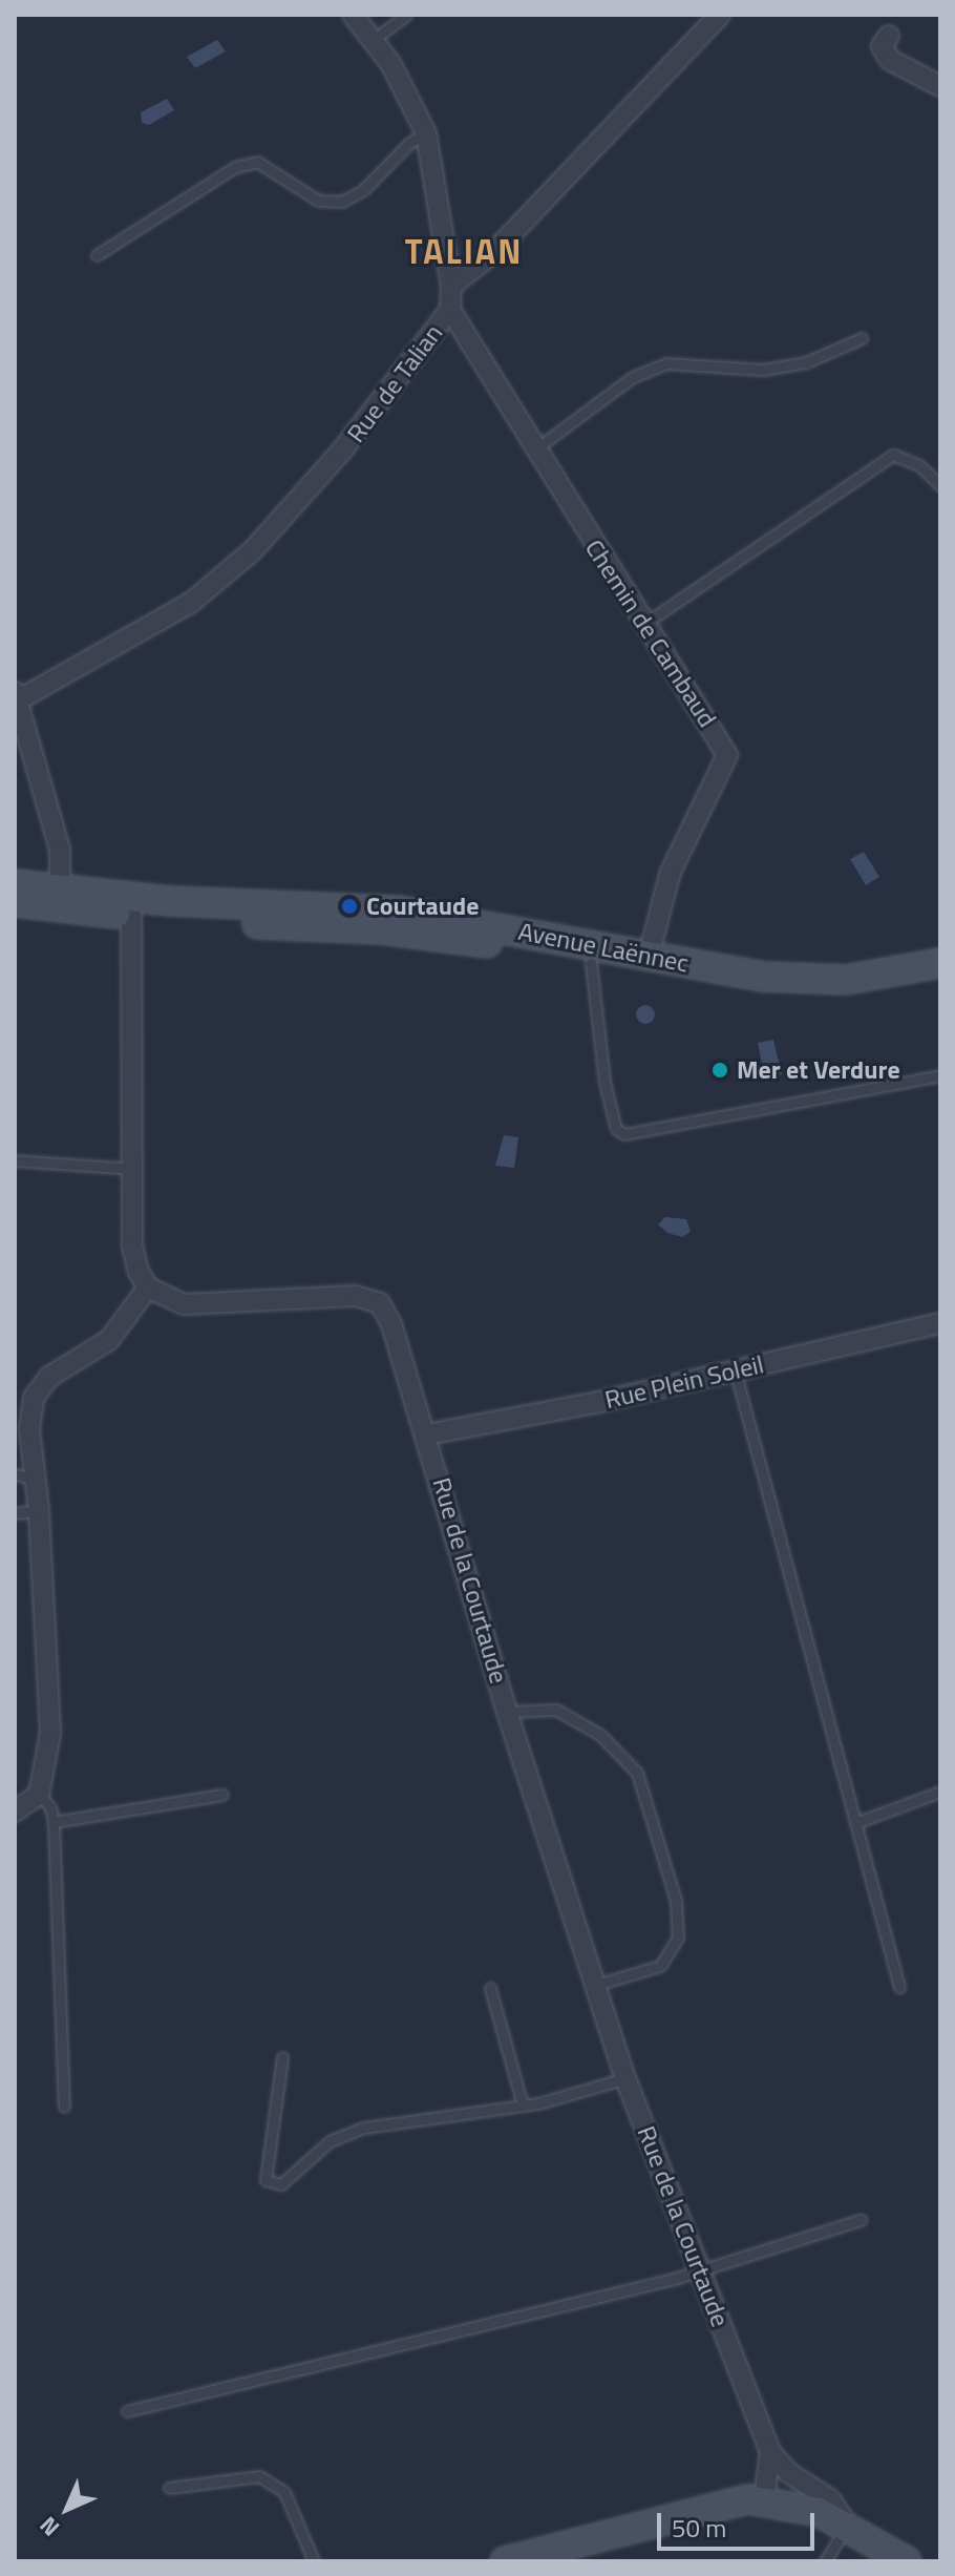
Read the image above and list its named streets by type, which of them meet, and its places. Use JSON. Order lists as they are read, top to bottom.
{
  "streets": {
    "main road": ["Avenue Laënnec"],
    "street": [
      "Rue de Talian",
      "Chemin de Cambaud",
      "Rue Plein Soleil",
      "Rue de la Courtaude"
    ]
  },
  "crossings": [
    ["Rue de Talian", "Chemin de Cambaud"],
    ["Rue de Talian", "Avenue Laënnec"],
    ["Chemin de Cambaud", "Avenue Laënnec"],
    ["Rue Plein Soleil", "Rue de la Courtaude"]
  ],
  "districts": ["TALIAN"],
  "places": ["Courtaude", "Mer et Verdure"],
  "scale_bar": "50 m",
  "north": "bottom left"
}
